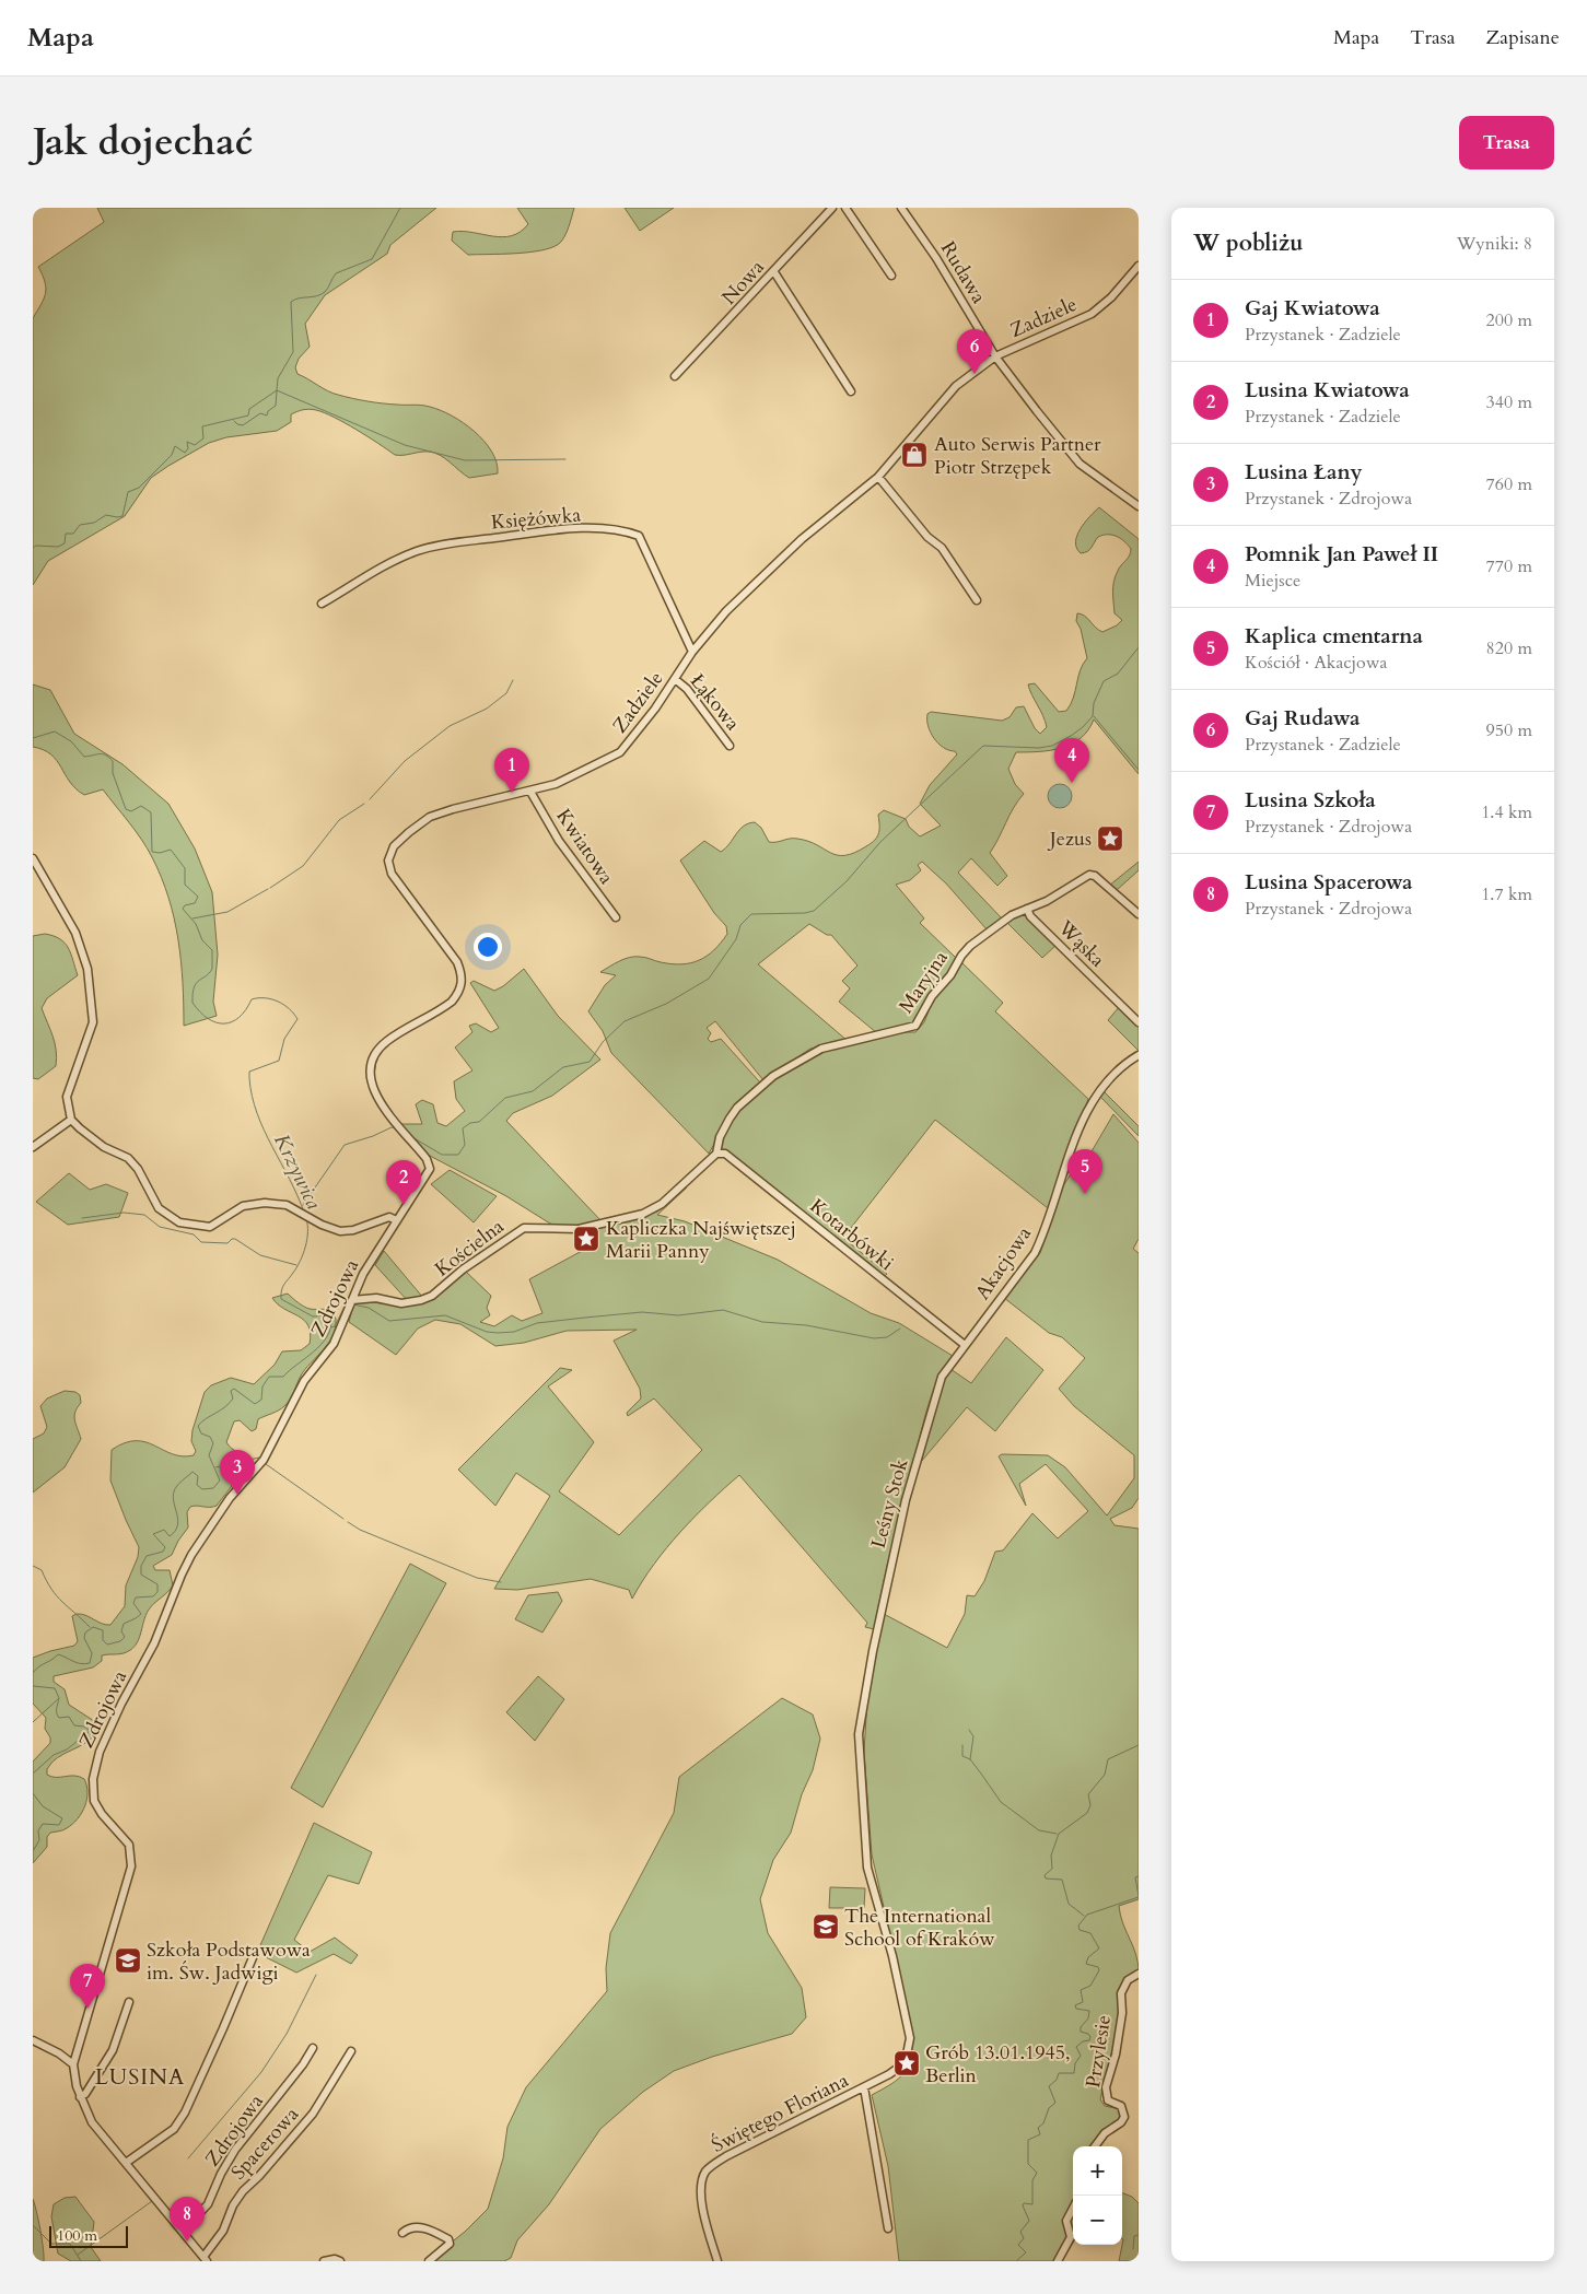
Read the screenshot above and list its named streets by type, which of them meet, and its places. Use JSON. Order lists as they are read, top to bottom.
{
  "streets": {
    "street": [
      "Rudawa",
      "Nowa",
      "Zadziele",
      "Księżówka",
      "Łąkowa",
      "Kwiatowa",
      "Wąska",
      "Maryjna",
      "Kotarbówki",
      "Kościelna",
      "Akacjowa",
      "Zdrojowa",
      "Leśny Stok",
      "Przylesie",
      "Świętego Floriana",
      "Spacerowa"
    ]
  },
  "crossings": [
    ["Rudawa", "Zadziele"],
    ["Zadziele", "Księżówka"],
    ["Zadziele", "Łąkowa"],
    ["Zadziele", "Kwiatowa"],
    ["Zadziele", "Zdrojowa"],
    ["Wąska", "Maryjna"],
    ["Maryjna", "Kotarbówki"],
    ["Maryjna", "Kościelna"],
    ["Kotarbówki", "Kościelna"],
    ["Kotarbówki", "Akacjowa"],
    ["Kotarbówki", "Leśny Stok"],
    ["Kościelna", "Zdrojowa"],
    ["Akacjowa", "Leśny Stok"],
    ["Zdrojowa", "Spacerowa"],
    ["Leśny Stok", "Świętego Floriana"]
  ],
  "districts": ["LUSINA"],
  "water": ["Krzywica"],
  "places": {
    "shop": ["Auto Serwis Partner Piotr Strzępek"],
    "place": ["Jezus", "Kapliczka Najświętszej Marii Panny", "Grób 13.01.1945, Berlin"],
    "school or university": ["The International School of Kraków", "Szkoła Podstawowa im. Św. Jadwigi"]
  },
  "scale_bar": "100 m",
  "page": {
    "header": "Mapa",
    "nav": ["Mapa", "Trasa", "Zapisane"],
    "title": "Jak dojechać",
    "buttons": "Trasa",
    "heading": ["W pobliżu", "Wyniki: 8"],
    "list": [
      {
        "mark": "1",
        "name": "Gaj Kwiatowa",
        "note": "Przystanek · Zadziele",
        "value": "200 m"
      },
      {
        "mark": "2",
        "name": "Lusina Kwiatowa",
        "note": "Przystanek · Zadziele",
        "value": "340 m"
      },
      {
        "mark": "3",
        "name": "Lusina Łany",
        "note": "Przystanek · Zdrojowa",
        "value": "760 m"
      },
      {
        "mark": "4",
        "name": "Pomnik Jan Paweł II",
        "note": "Miejsce",
        "value": "770 m"
      },
      {
        "mark": "5",
        "name": "Kaplica cmentarna",
        "note": "Kościół · Akacjowa",
        "value": "820 m"
      },
      {
        "mark": "6",
        "name": "Gaj Rudawa",
        "note": "Przystanek · Zadziele",
        "value": "950 m"
      },
      {
        "mark": "7",
        "name": "Lusina Szkoła",
        "note": "Przystanek · Zdrojowa",
        "value": "1.4 km"
      },
      {
        "mark": "8",
        "name": "Lusina Spacerowa",
        "note": "Przystanek · Zdrojowa",
        "value": "1.7 km"
      }
    ],
    "pins": [
      "6",
      "4",
      "1",
      "5",
      "2",
      "3",
      "7",
      "8"
    ],
    "map_buttons": ["+", "−"],
    "scale": "100 m"
  }
}
